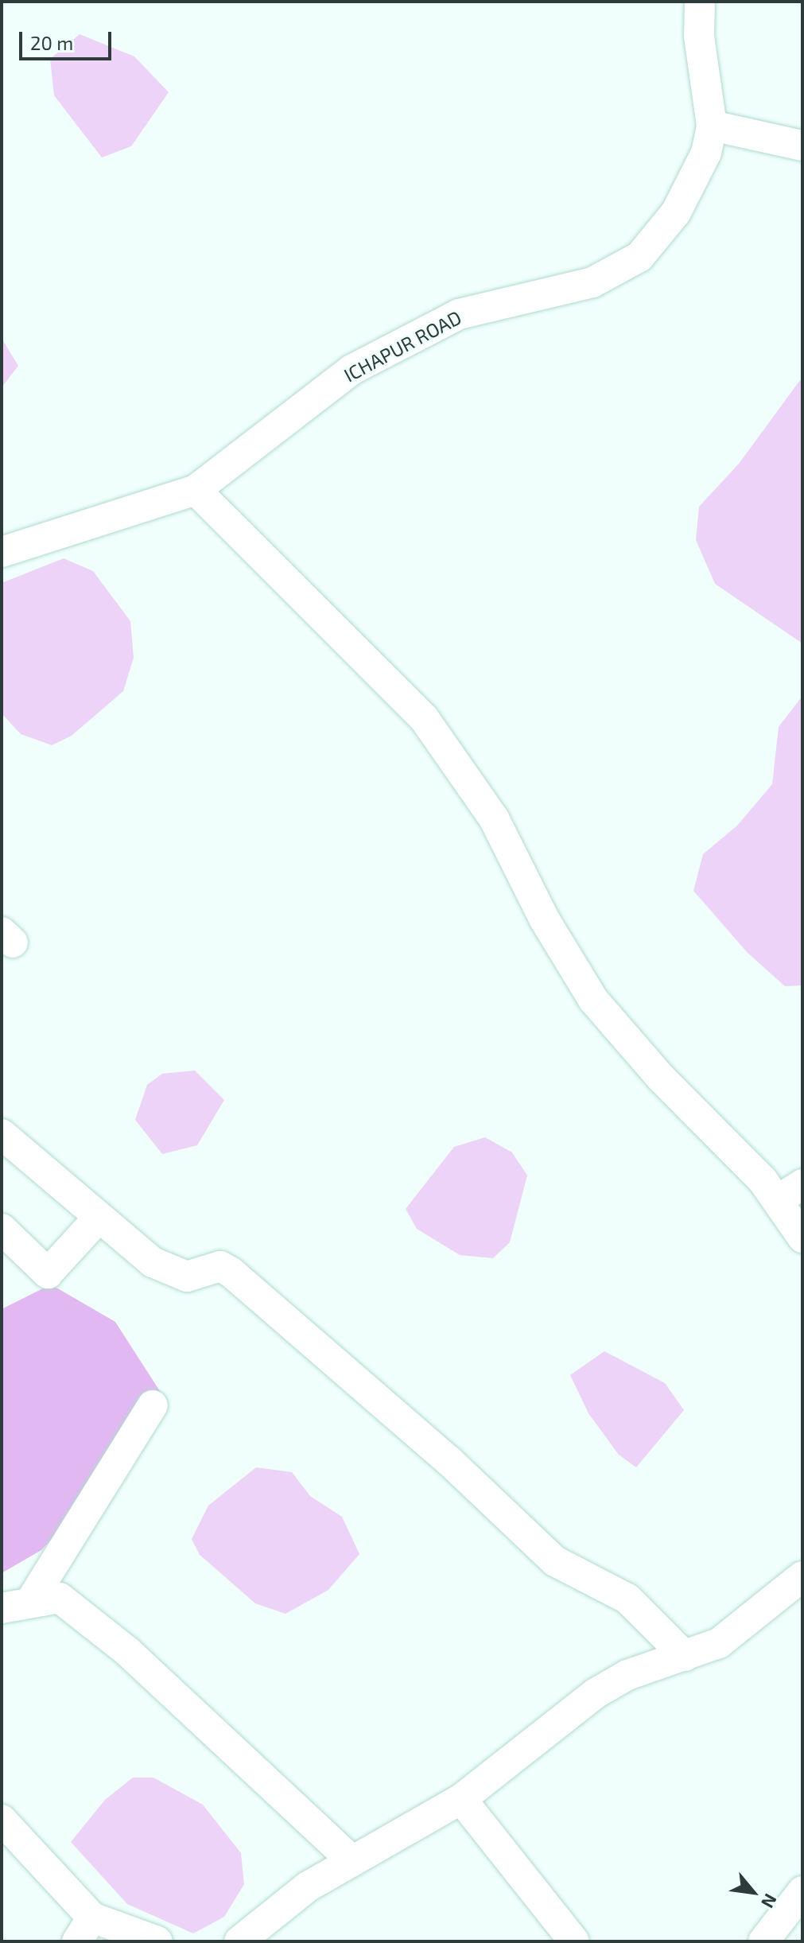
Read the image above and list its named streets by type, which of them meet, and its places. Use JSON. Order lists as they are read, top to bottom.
{
  "streets": {
    "street": ["ICHAPUR ROAD"]
  },
  "scale_bar": "20 m",
  "north": "bottom right"
}
